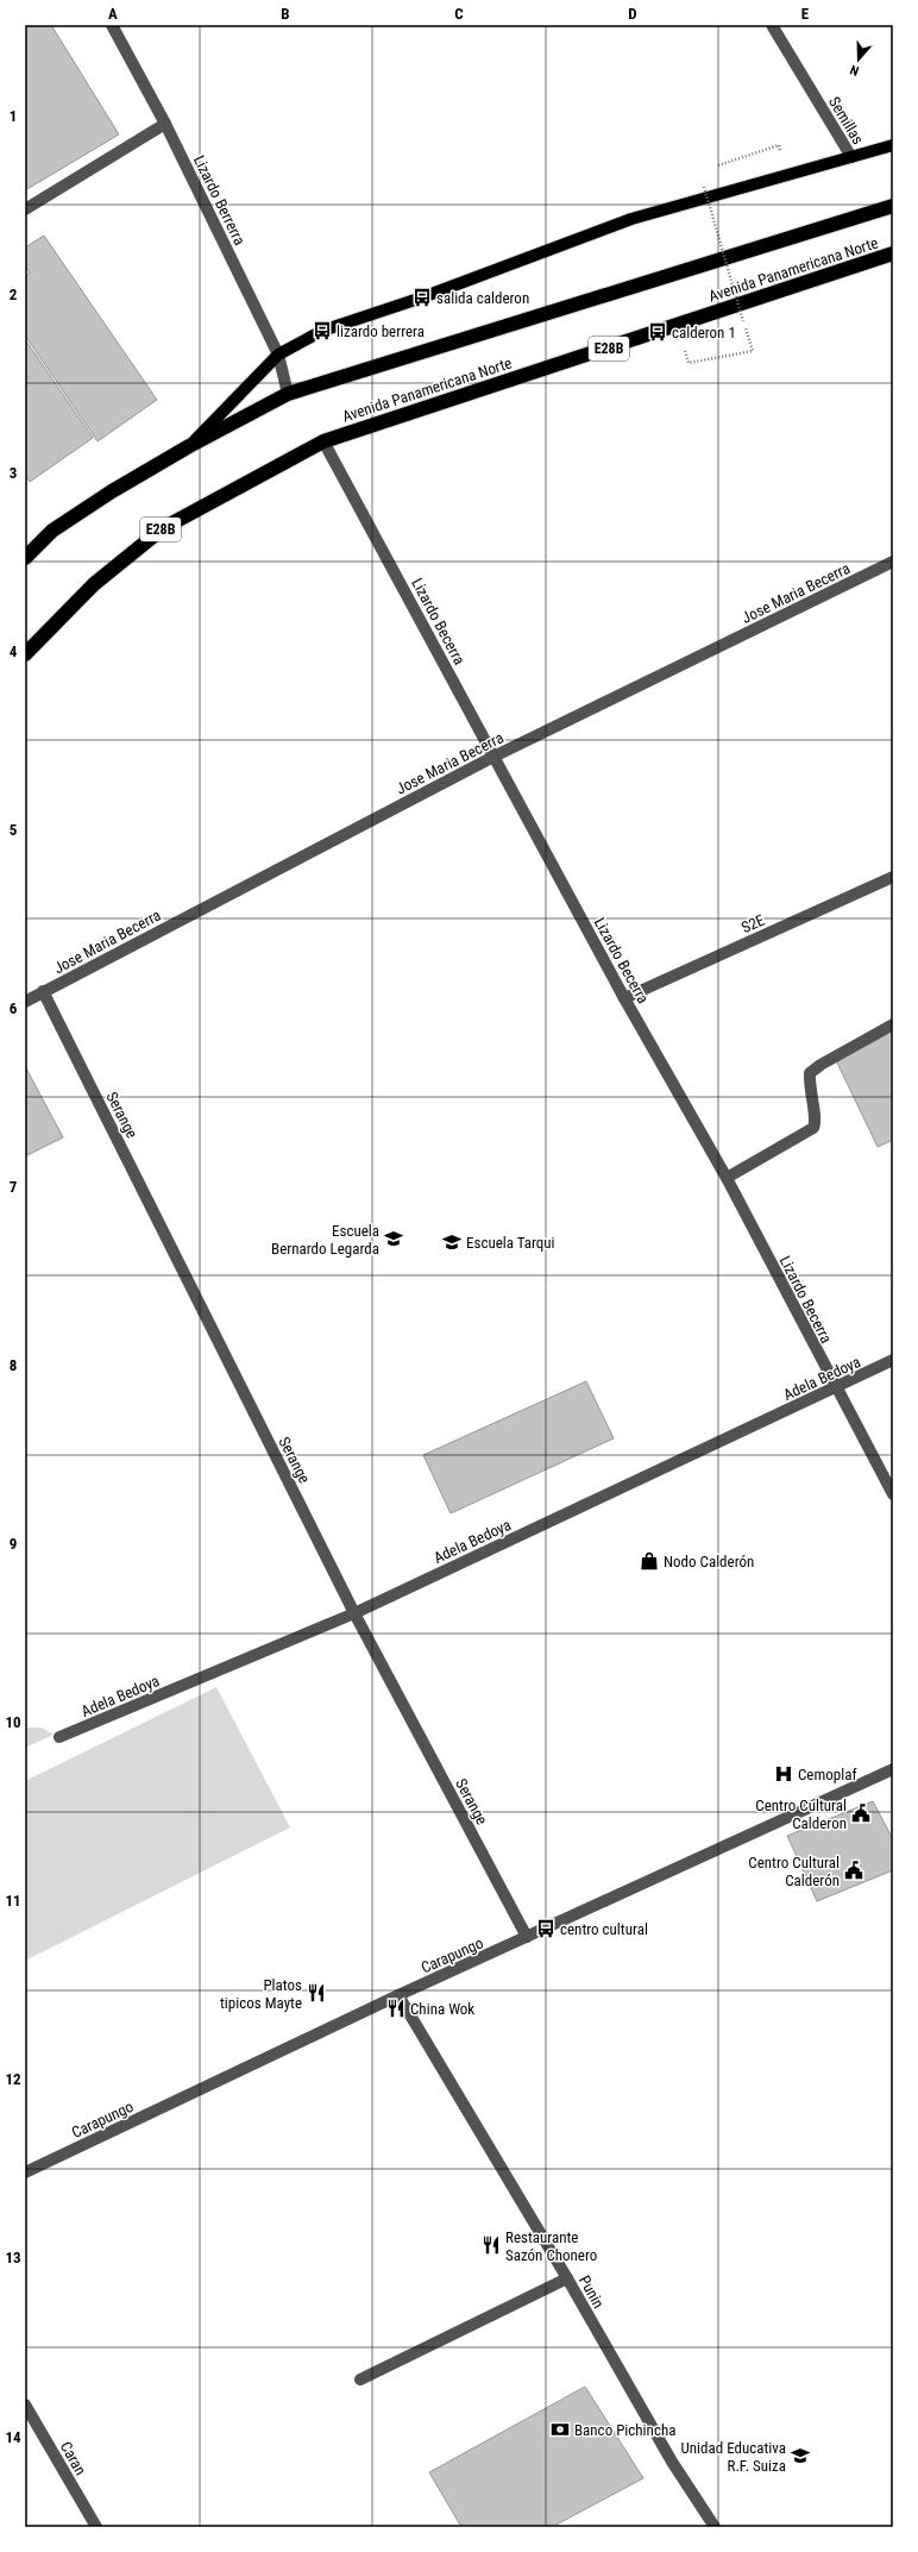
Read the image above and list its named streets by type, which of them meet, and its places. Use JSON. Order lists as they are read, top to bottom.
{
  "streets": {
    "highway": ["Avenida Panamericana Norte", "E28B"],
    "street": [
      "Semillas",
      "Lizardo Berrerra",
      "Jose Maria Becerra",
      "Lizardo Becerra",
      "S2E",
      "Serange",
      "Adela Bedoya",
      "Carapungo",
      "Punin",
      "Caran"
    ]
  },
  "crossings": [
    ["Semillas", "Avenida Panamericana Norte"],
    ["Lizardo Berrerra", "Avenida Panamericana Norte"],
    ["Avenida Panamericana Norte", "Lizardo Becerra"],
    ["Jose Maria Becerra", "Lizardo Becerra"],
    ["Jose Maria Becerra", "Serange"],
    ["Lizardo Becerra", "S2E"],
    ["Lizardo Becerra", "Adela Bedoya"],
    ["Serange", "Adela Bedoya"],
    ["Serange", "Carapungo"],
    ["Carapungo", "Punin"]
  ],
  "places": {
    "bus stop": [
      "salida calderon",
      "lizardo berrera",
      "calderon 1",
      "centro cultural"
    ],
    "school or university": ["Escuela Bernardo Legarda", "Escuela Tarqui", "Unidad Educativa R.F. Suiza"],
    "shop": ["Nodo Calderón"],
    "hospital": ["Cemoplaf"],
    "public building": ["Centro Cultural Calderon", "Centro Cultural Calderón"],
    "restaurant": ["Platos tipicos Mayte", "China Wok", "Restaurante Sazón Chonero"],
    "bank": ["Banco Pichincha"]
  },
  "north": "bottom",
  "grid": {
    "columns": [
      "A",
      "B",
      "C",
      "D",
      "E"
    ],
    "rows": [
      "1",
      "2",
      "3",
      "4",
      "5",
      "6",
      "7",
      "8",
      "9",
      "10",
      "11",
      "12",
      "13",
      "14"
    ]
  }
}
